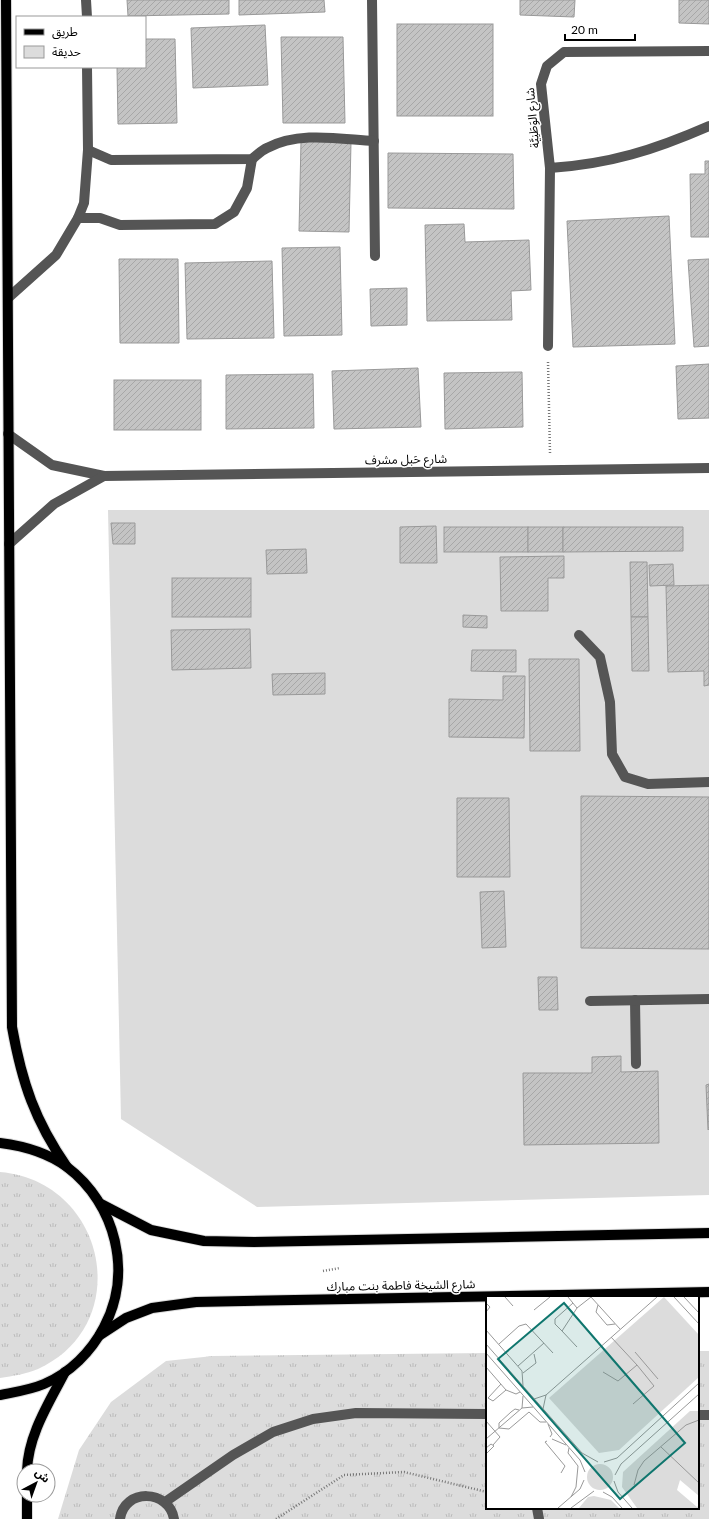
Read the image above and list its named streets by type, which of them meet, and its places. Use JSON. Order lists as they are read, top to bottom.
{
  "streets": {
    "main road": ["شارع الشيخة فاطمة بنت مبارك"],
    "street": ["شارع الوَطَنِيَّة", "شارع حَبل مشرف"]
  },
  "legend": ["طريق", "حديقة"],
  "scale_bar": "20 m",
  "north": "top right"
}
